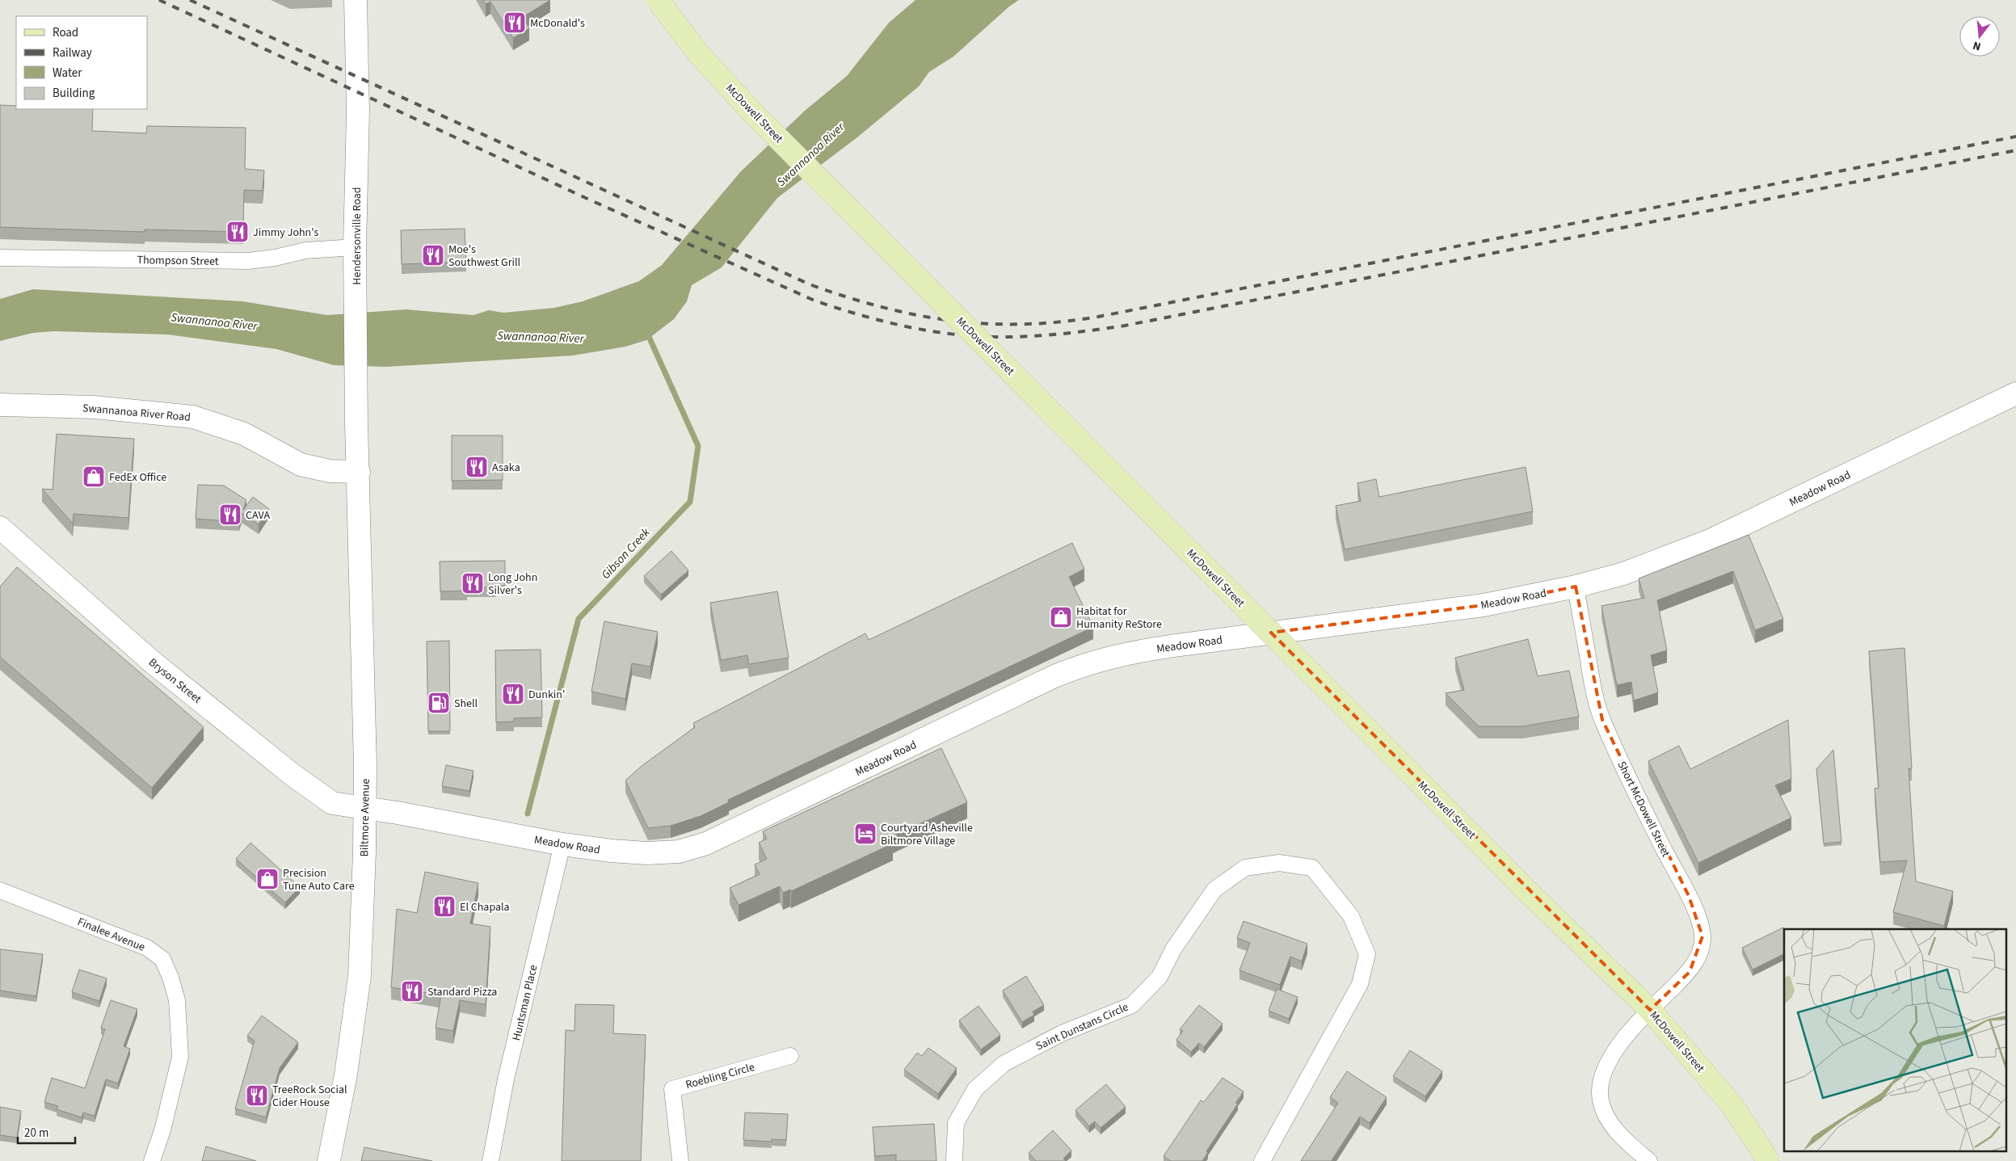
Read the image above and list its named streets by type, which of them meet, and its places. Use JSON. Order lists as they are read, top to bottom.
{
  "streets": {
    "main road": [
      "McDowell Street",
      "Hendersonville Road",
      "Swannanoa River Road",
      "Meadow Road",
      "Bryson Street",
      "Biltmore Avenue"
    ],
    "street": [
      "Thompson Street",
      "Short McDowell Street",
      "Finalee Avenue",
      "Huntsman Place",
      "Saint Dunstans Circle",
      "Roebling Circle"
    ]
  },
  "crossings": [
    ["McDowell Street", "Short McDowell Street"],
    ["Hendersonville Road", "Thompson Street"],
    ["Hendersonville Road", "Swannanoa River Road"],
    ["Hendersonville Road", "Biltmore Avenue"],
    ["Swannanoa River Road", "Biltmore Avenue"],
    ["Meadow Road", "Bryson Street"],
    ["Meadow Road", "Short McDowell Street"],
    ["Meadow Road", "Biltmore Avenue"],
    ["Meadow Road", "Huntsman Place"],
    ["Bryson Street", "Biltmore Avenue"]
  ],
  "water": ["Swannanoa River", "Gibson Creek"],
  "places": {
    "restaurant": [
      "McDonald's",
      "Jimmy John's",
      "Moe's Southwest Grill",
      "Asaka",
      "CAVA",
      "Long John Silver's",
      "Dunkin'",
      "El Chapala",
      "Standard Pizza",
      "TreeRock Social Cider House"
    ],
    "shop": ["FedEx Office", "Habitat for Humanity ReStore", "Precision Tune Auto Care"],
    "fuel station": ["Shell"],
    "hotel": ["Courtyard Asheville Biltmore Village"]
  },
  "legend": [
    "Road",
    "Railway",
    "Water",
    "Building"
  ],
  "scale_bar": "20 m",
  "north": "bottom"
}
